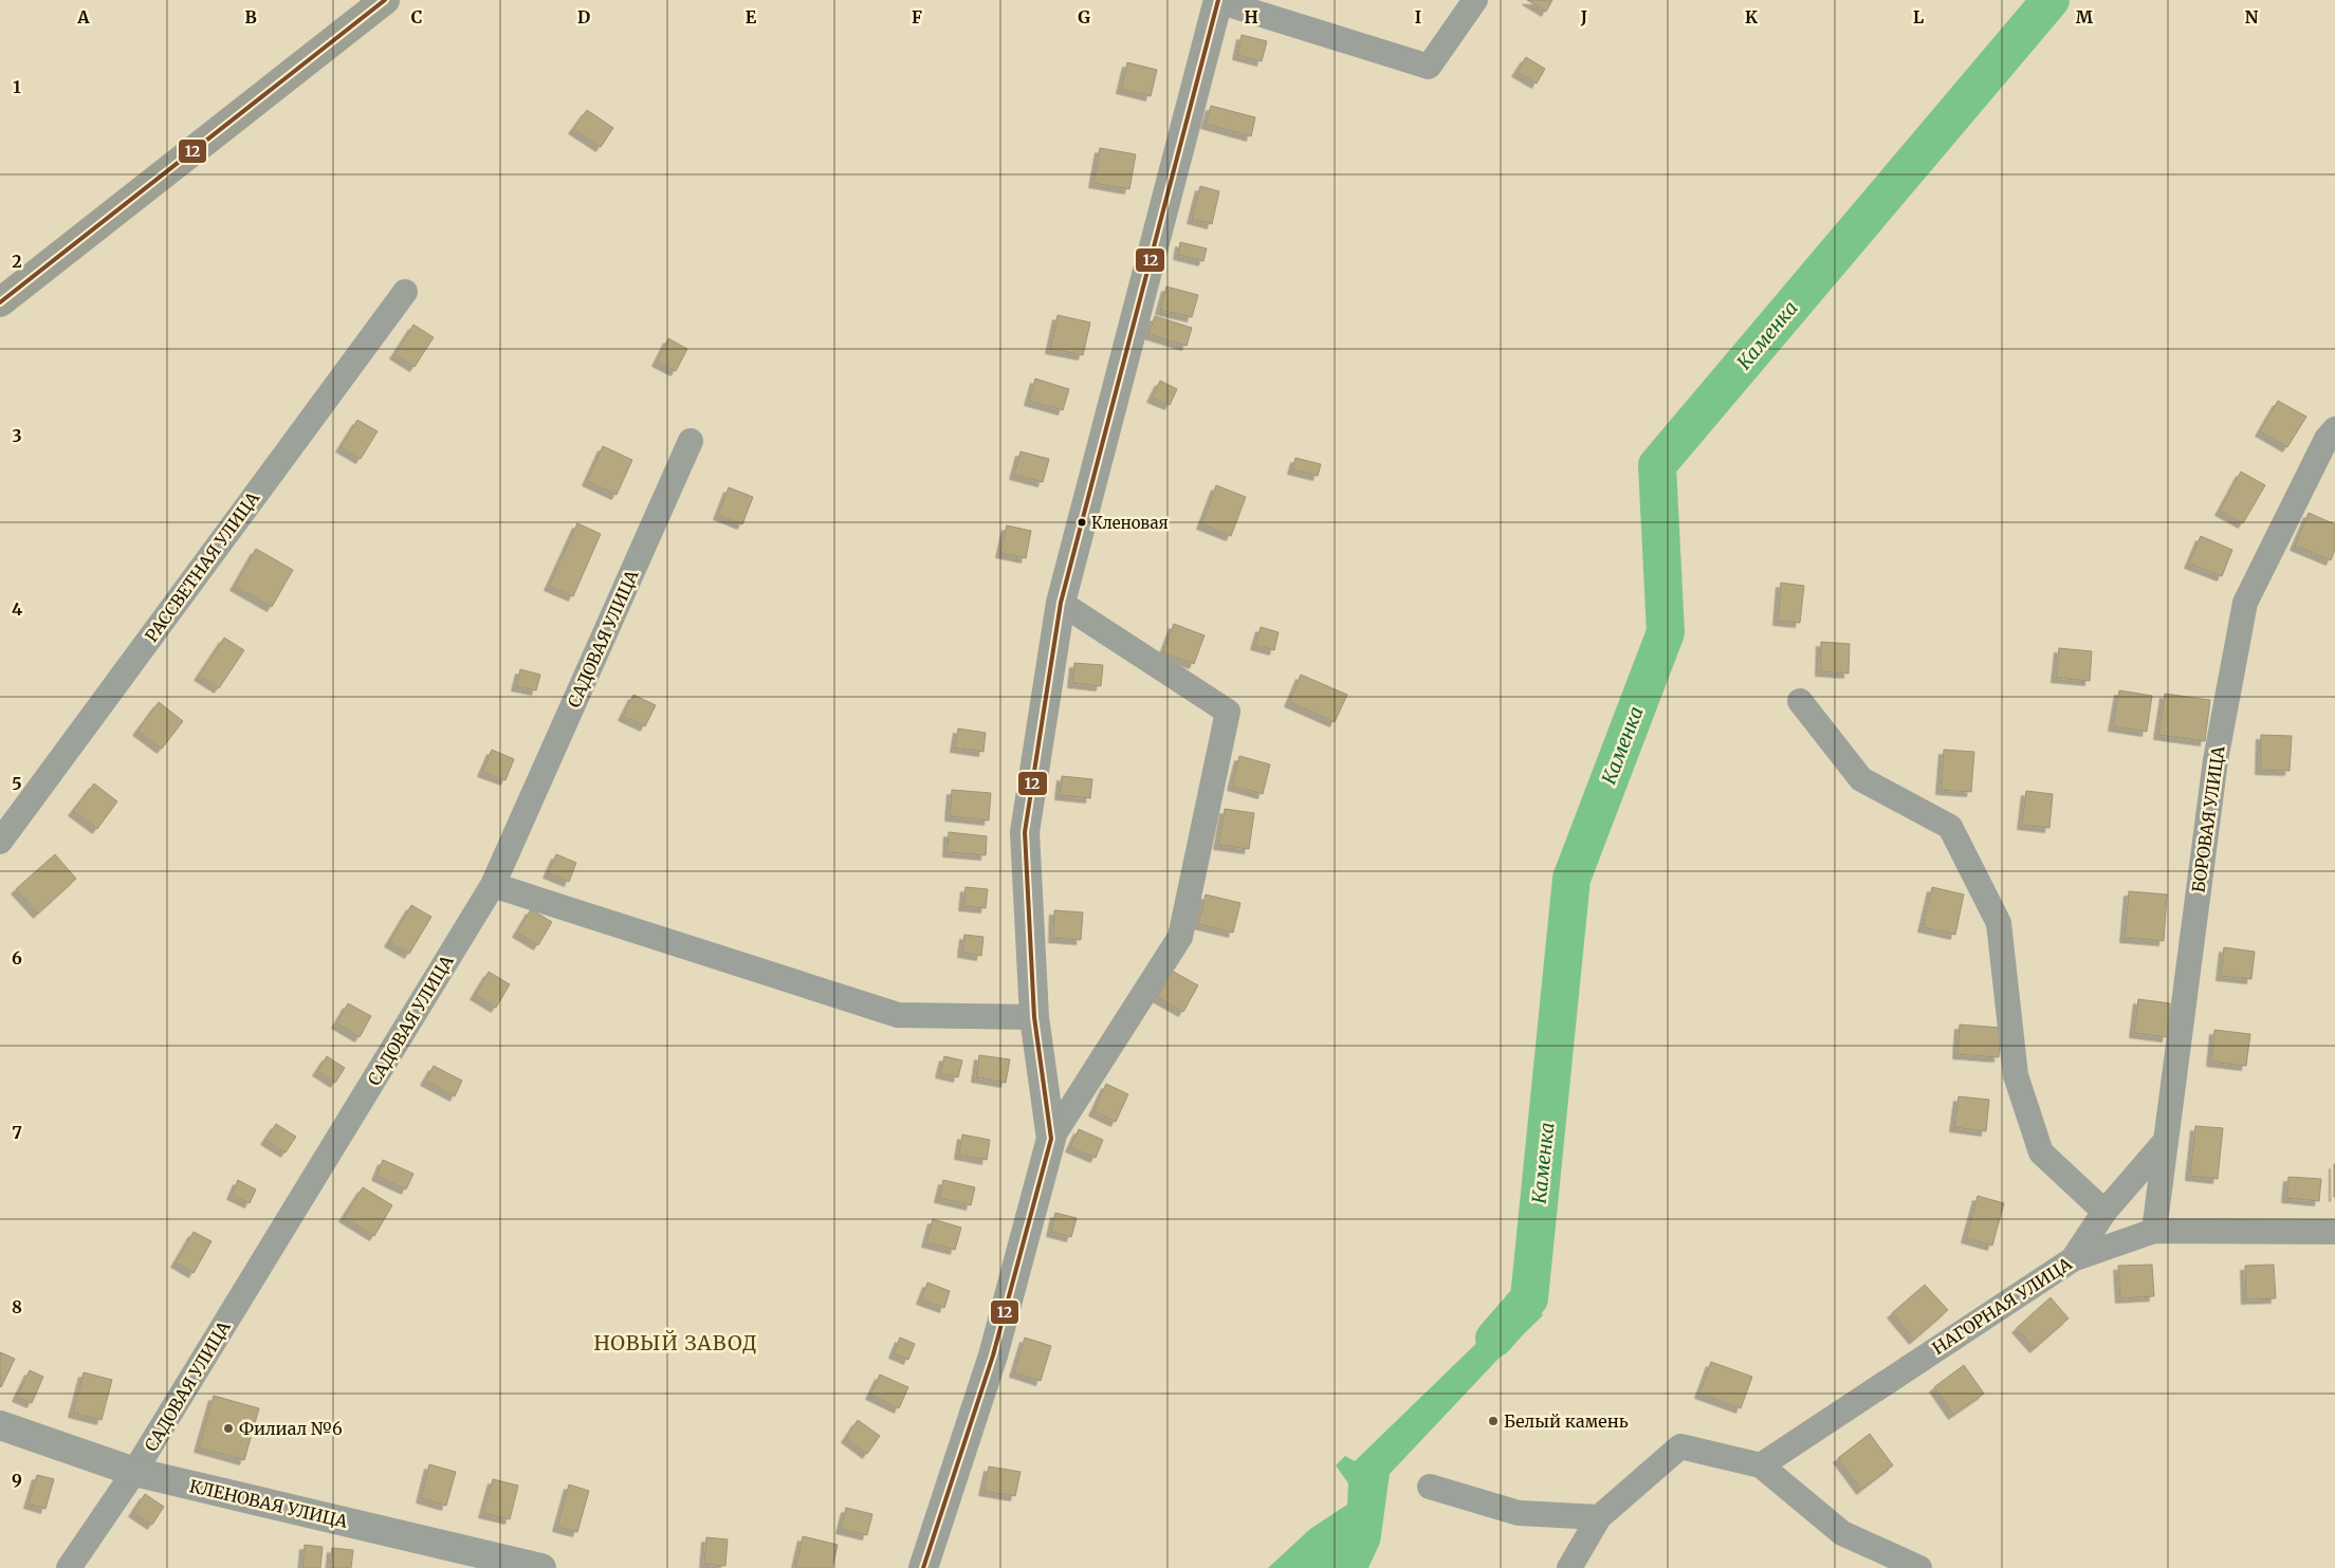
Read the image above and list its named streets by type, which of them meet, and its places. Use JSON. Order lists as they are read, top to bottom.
{
  "streets": {
    "street": [
      "РАССВЕТНАЯ УЛИЦА",
      "САДОВАЯ УЛИЦА",
      "БОРОВАЯ УЛИЦА",
      "НАГОРНАЯ УЛИЦА",
      "КЛЕНОВАЯ УЛИЦА"
    ]
  },
  "crossings": [
    ["САДОВАЯ УЛИЦА", "КЛЕНОВАЯ УЛИЦА"],
    ["БОРОВАЯ УЛИЦА", "НАГОРНАЯ УЛИЦА"]
  ],
  "districts": ["НОВЫЙ ЗАВОД"],
  "water": ["Каменка"],
  "places": ["Кленовая", "Белый камень", "Филиал №6"],
  "lines": ["transit line 12"],
  "grid": {
    "columns": [
      "A",
      "B",
      "C",
      "D",
      "E",
      "F",
      "G",
      "H",
      "I",
      "J",
      "K",
      "L",
      "M",
      "N"
    ],
    "rows": [
      "1",
      "2",
      "3",
      "4",
      "5",
      "6",
      "7",
      "8",
      "9"
    ]
  }
}
